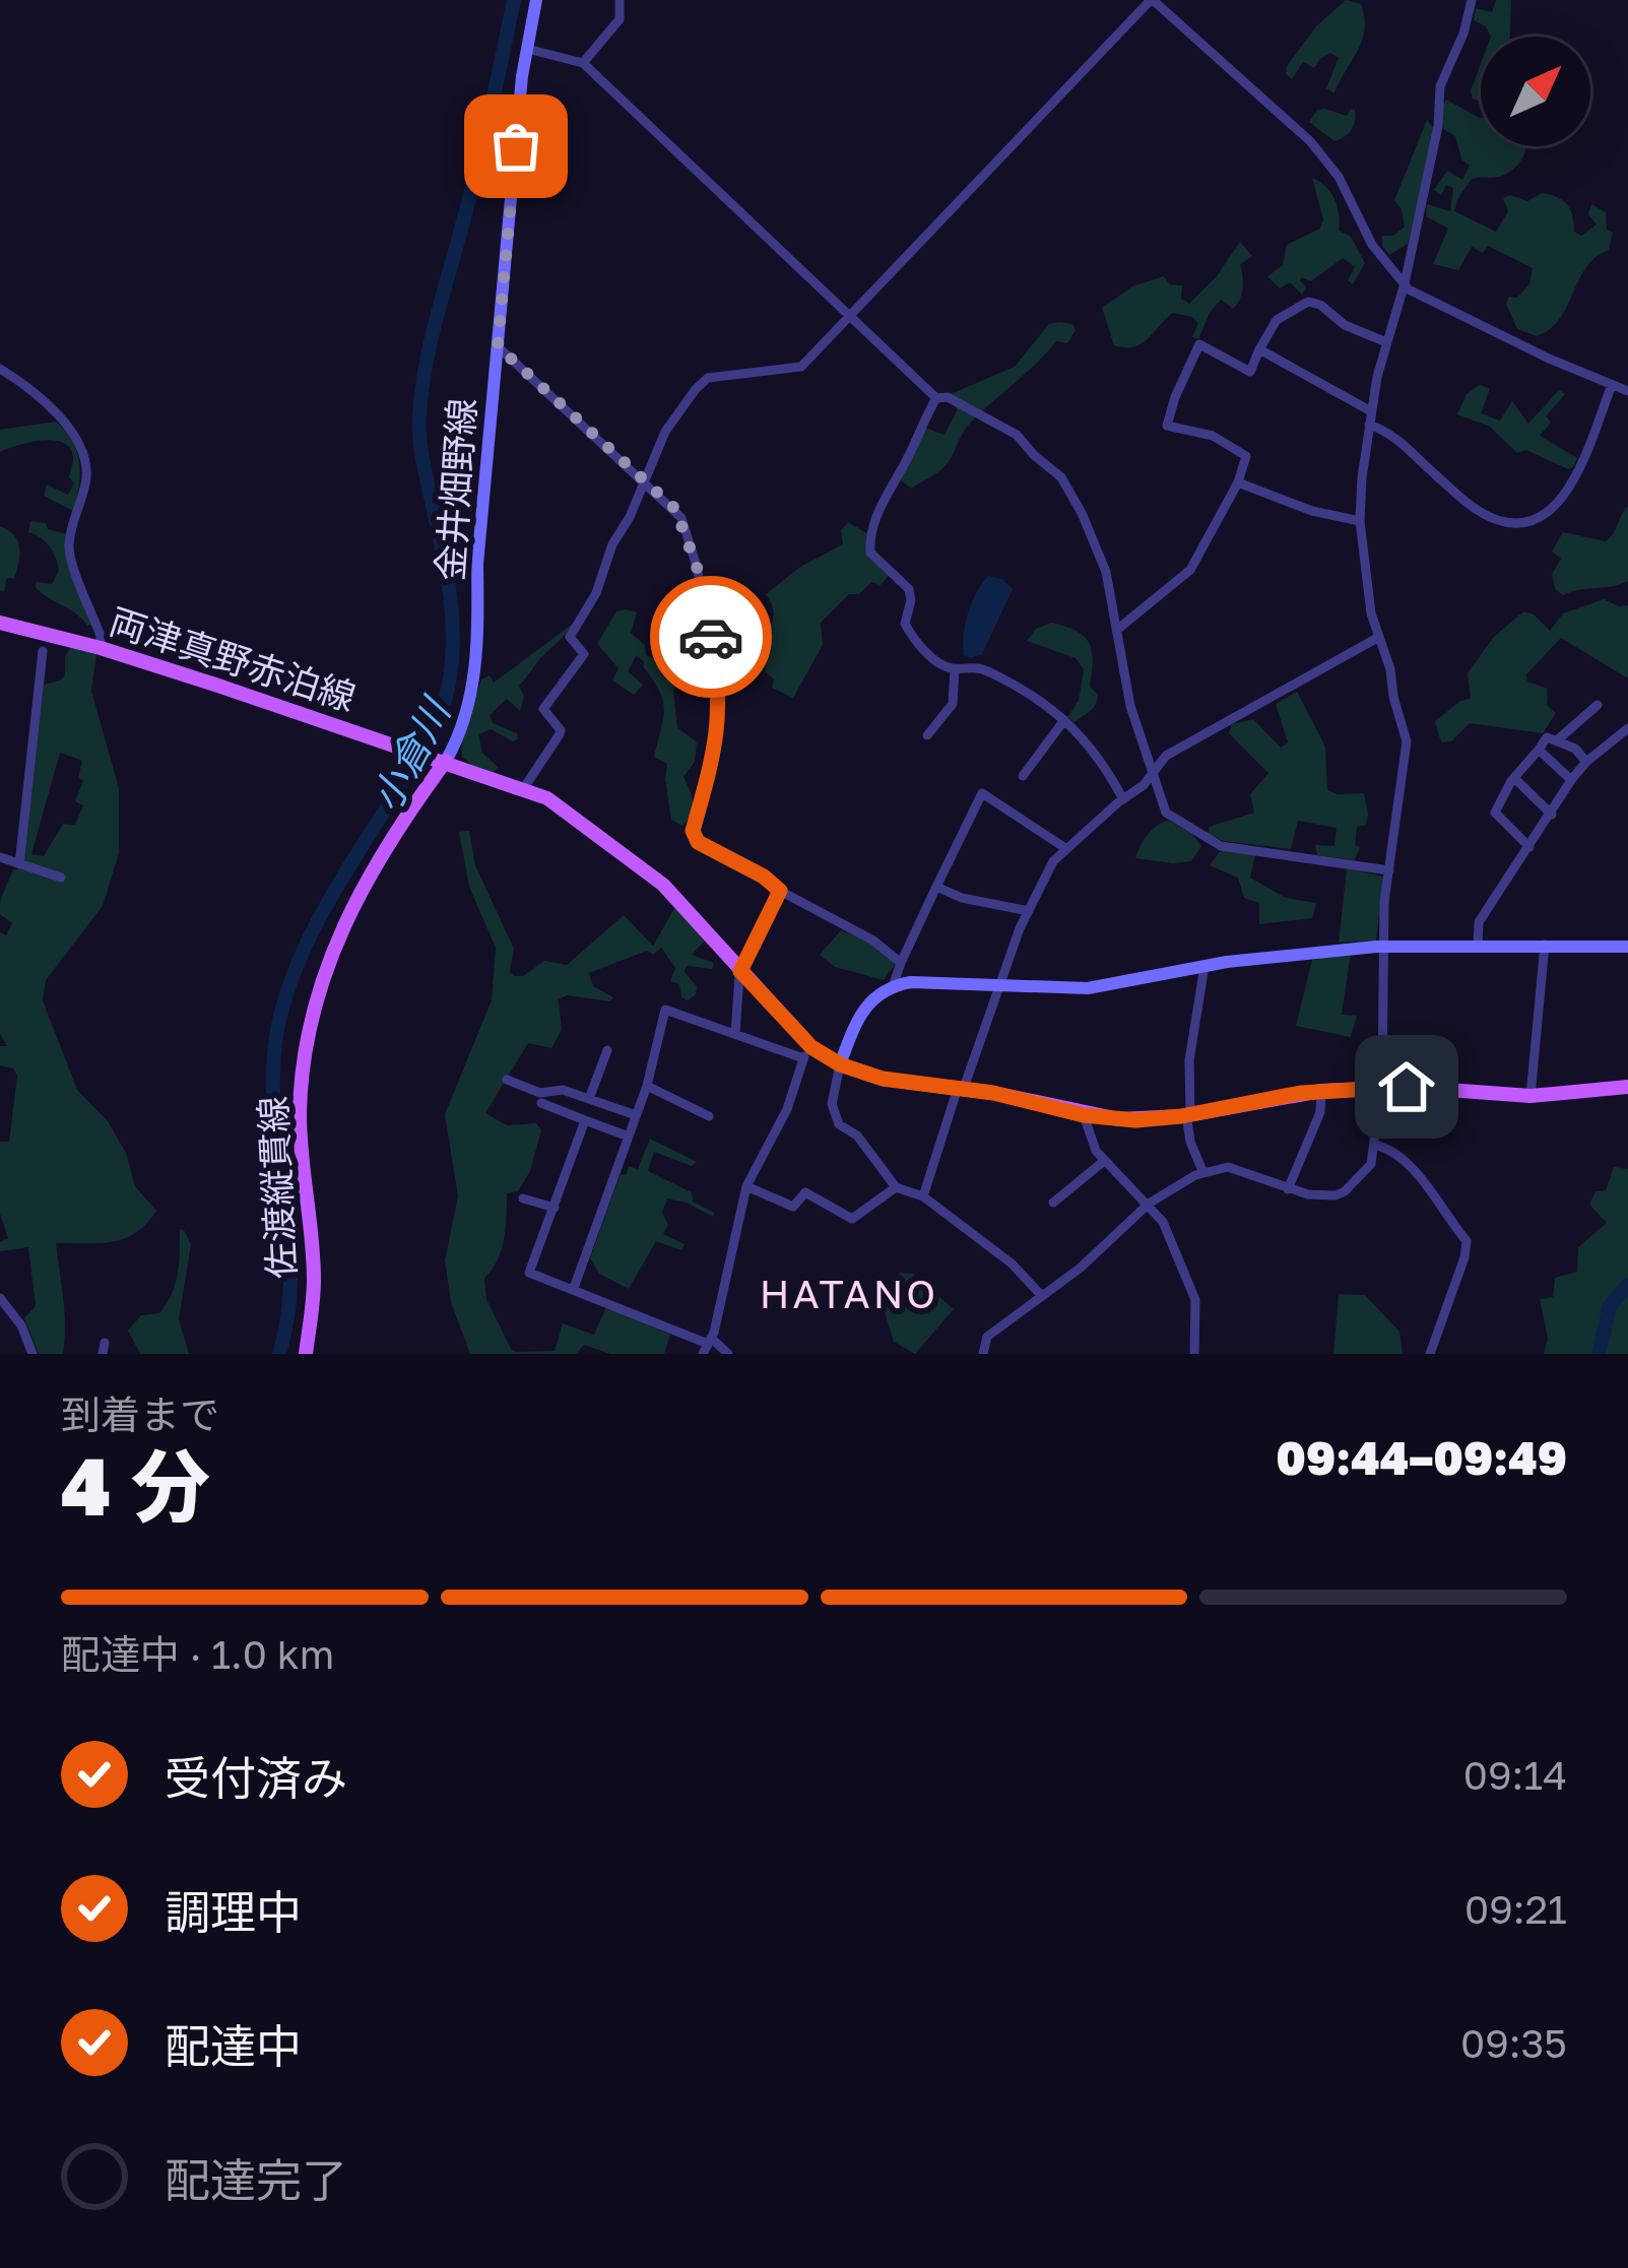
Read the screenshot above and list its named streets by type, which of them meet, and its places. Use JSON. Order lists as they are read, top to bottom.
{
  "streets": {
    "main road": ["両津真野赤泊線", "佐渡縦貫線"],
    "street": ["金井畑野線"]
  },
  "crossings": [
    ["金井畑野線", "両津真野赤泊線"],
    ["金井畑野線", "佐渡縦貫線"],
    ["両津真野赤泊線", "佐渡縦貫線"]
  ],
  "districts": ["HATANO"],
  "water": ["小倉川"],
  "north": "top right",
  "page": {
    "heading": ["4 分", "到着まで", "09:44–09:49"],
    "bar": "配達中 · 1.0 km",
    "list": [
      ["受付済み", "09:14"],
      ["調理中", "09:21"],
      ["配達中", "09:35"],
      "配達完了"
    ]
  }
}
